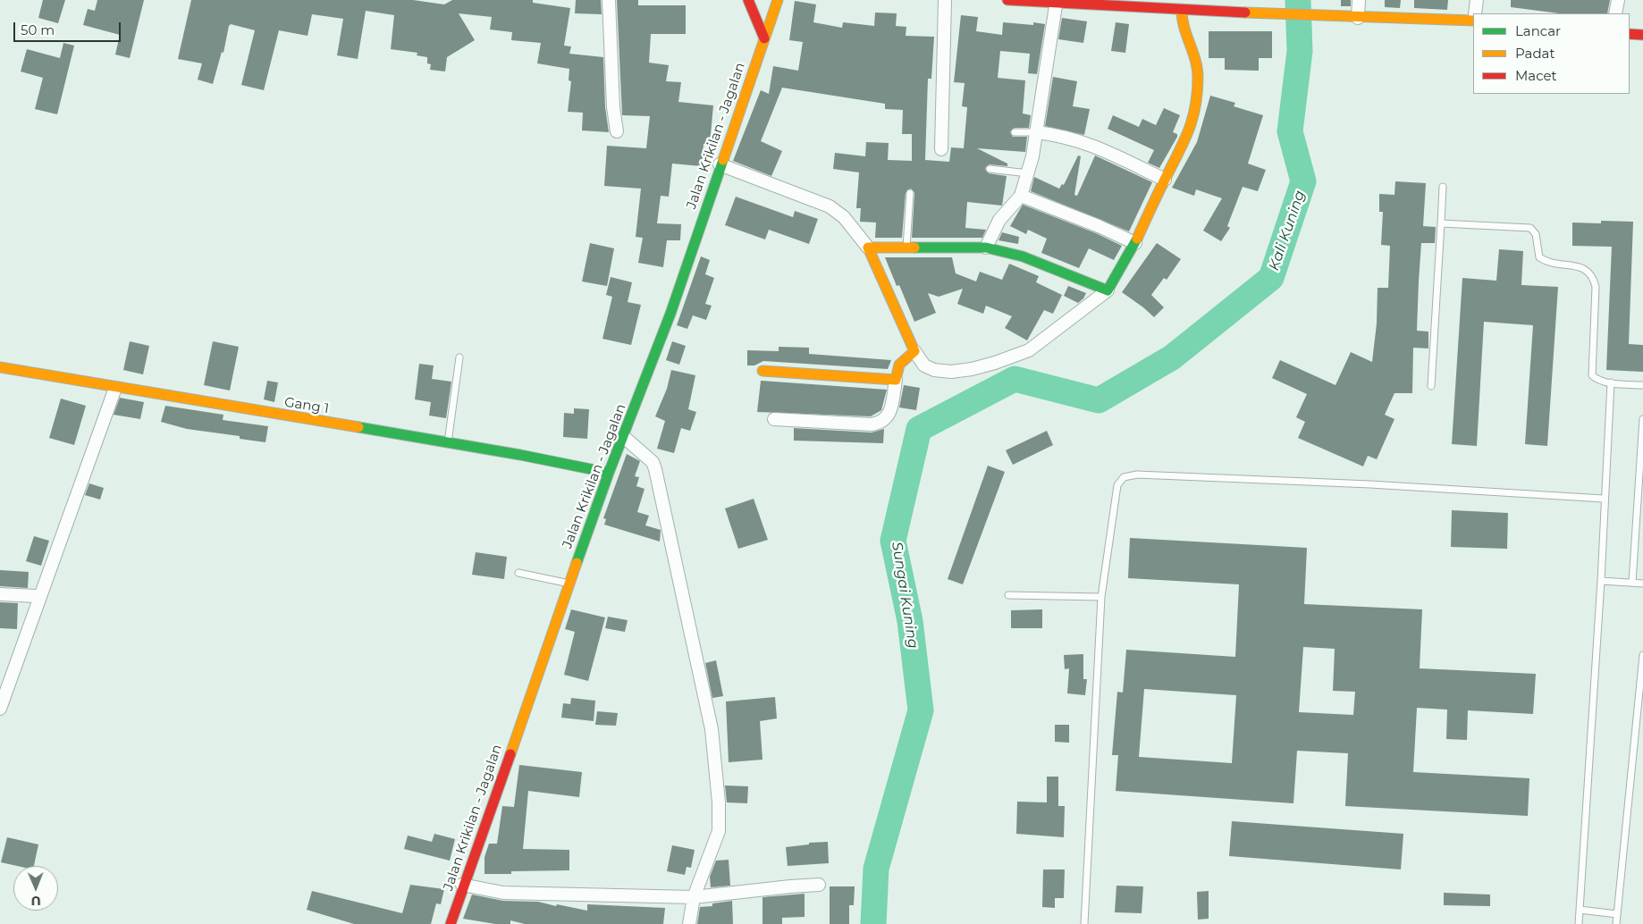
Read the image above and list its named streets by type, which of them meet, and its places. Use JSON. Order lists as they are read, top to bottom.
{
  "streets": {
    "street": ["Jalan Krikilan - Jagalan", "Gang 1"]
  },
  "crossings": [
    ["Jalan Krikilan - Jagalan", "Gang 1"]
  ],
  "water": ["Kali Kuning", "Sungai Kuning"],
  "legend": ["Lancar", "Padat", "Macet"],
  "scale_bar": "50 m",
  "north": "bottom"
}
